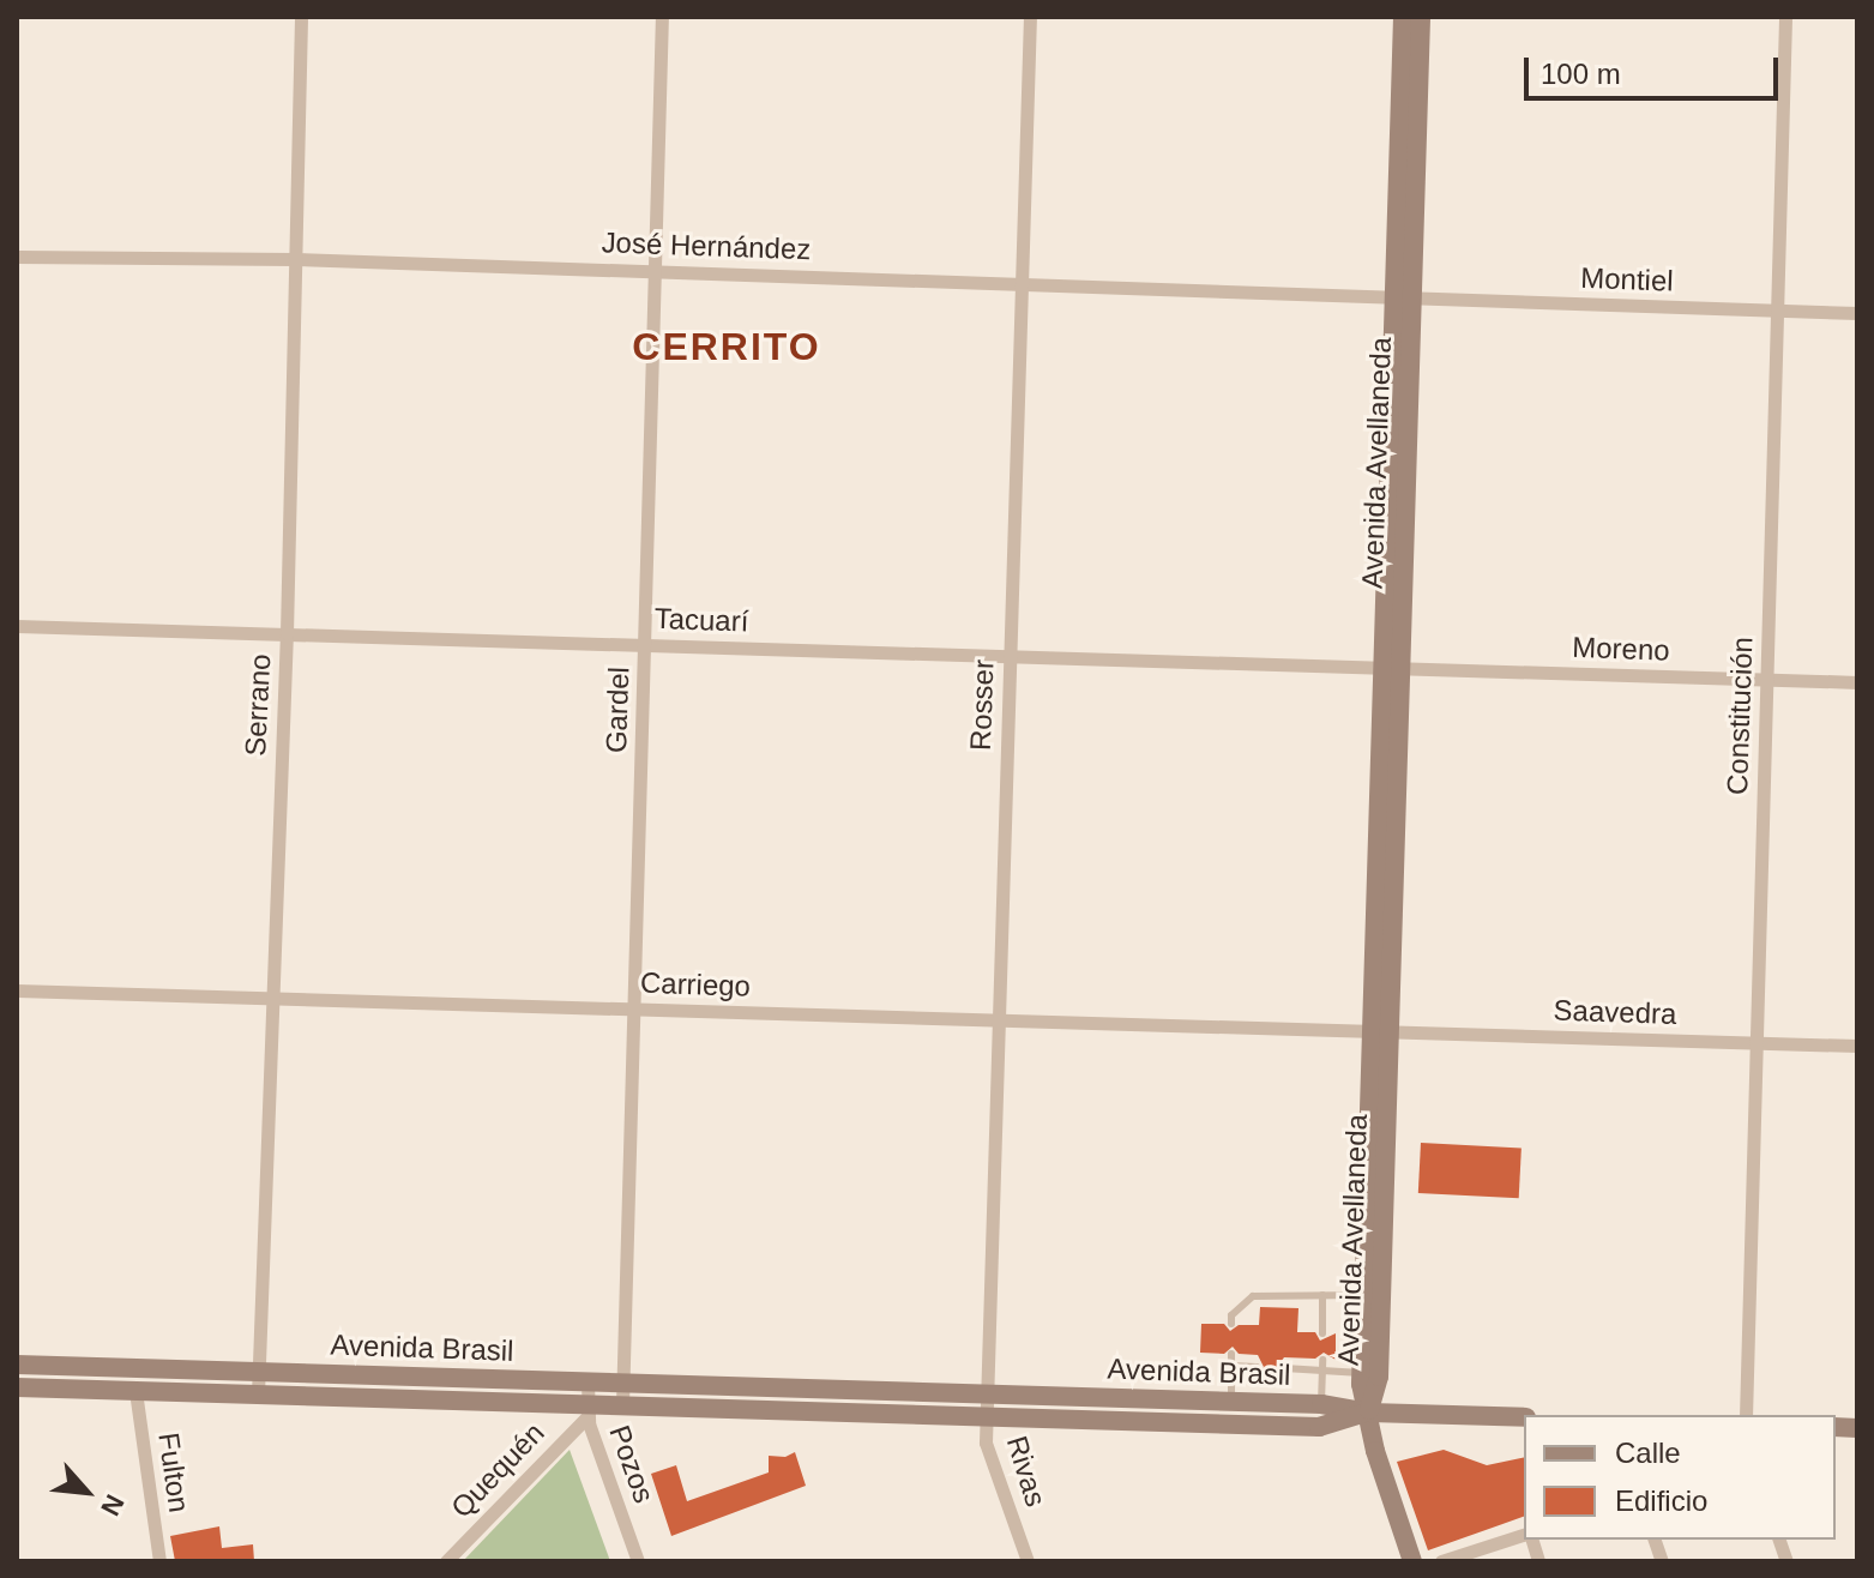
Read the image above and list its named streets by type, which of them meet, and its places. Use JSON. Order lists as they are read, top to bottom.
{
  "streets": {
    "main road": ["Avenida Avellaneda", "Avenida Brasil"],
    "street": [
      "José Hernández",
      "Montiel",
      "Tacuarí",
      "Moreno",
      "Serrano",
      "Rosser",
      "Gardel",
      "Constitución",
      "Carriego",
      "Saavedra",
      "Pozos",
      "Quequén",
      "Rivas",
      "Fulton"
    ]
  },
  "crossings": [
    ["José Hernández", "Montiel"],
    ["José Hernández", "Avenida Avellaneda"],
    ["José Hernández", "Serrano"],
    ["José Hernández", "Rosser"],
    ["José Hernández", "Gardel"],
    ["Montiel", "Avenida Avellaneda"],
    ["Montiel", "Constitución"],
    ["Avenida Avellaneda", "Tacuarí"],
    ["Avenida Avellaneda", "Moreno"],
    ["Avenida Avellaneda", "Carriego"],
    ["Avenida Avellaneda", "Saavedra"],
    ["Avenida Avellaneda", "Avenida Brasil"],
    ["Tacuarí", "Moreno"],
    ["Tacuarí", "Serrano"],
    ["Tacuarí", "Rosser"],
    ["Tacuarí", "Gardel"],
    ["Moreno", "Constitución"],
    ["Serrano", "Carriego"],
    ["Serrano", "Avenida Brasil"],
    ["Rosser", "Carriego"],
    ["Rosser", "Avenida Brasil"],
    ["Rosser", "Rivas"],
    ["Gardel", "Carriego"],
    ["Gardel", "Avenida Brasil"],
    ["Constitución", "Saavedra"],
    ["Carriego", "Saavedra"],
    ["Avenida Brasil", "Pozos"],
    ["Avenida Brasil", "Quequén"],
    ["Avenida Brasil", "Rivas"],
    ["Avenida Brasil", "Fulton"],
    ["Pozos", "Quequén"]
  ],
  "districts": ["CERRITO"],
  "legend": ["Calle", "Edificio"],
  "scale_bar": "100 m",
  "north": "bottom right"
}
